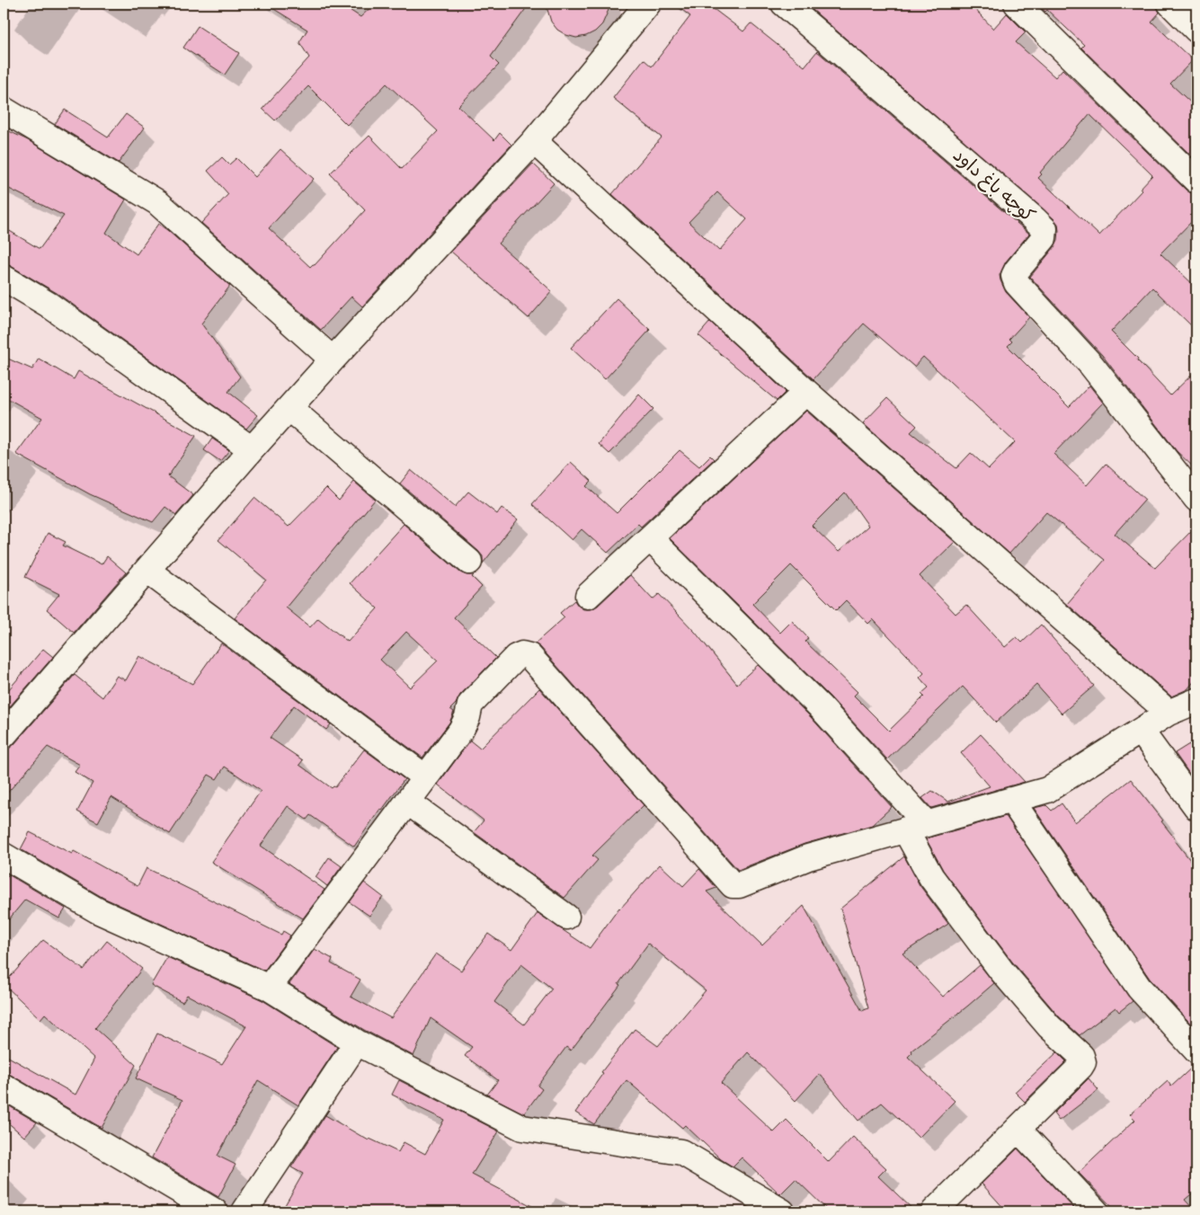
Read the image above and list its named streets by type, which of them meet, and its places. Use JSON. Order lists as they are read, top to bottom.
{
  "streets": {
    "street": ["کوچه باغ داود"]
  }
}
